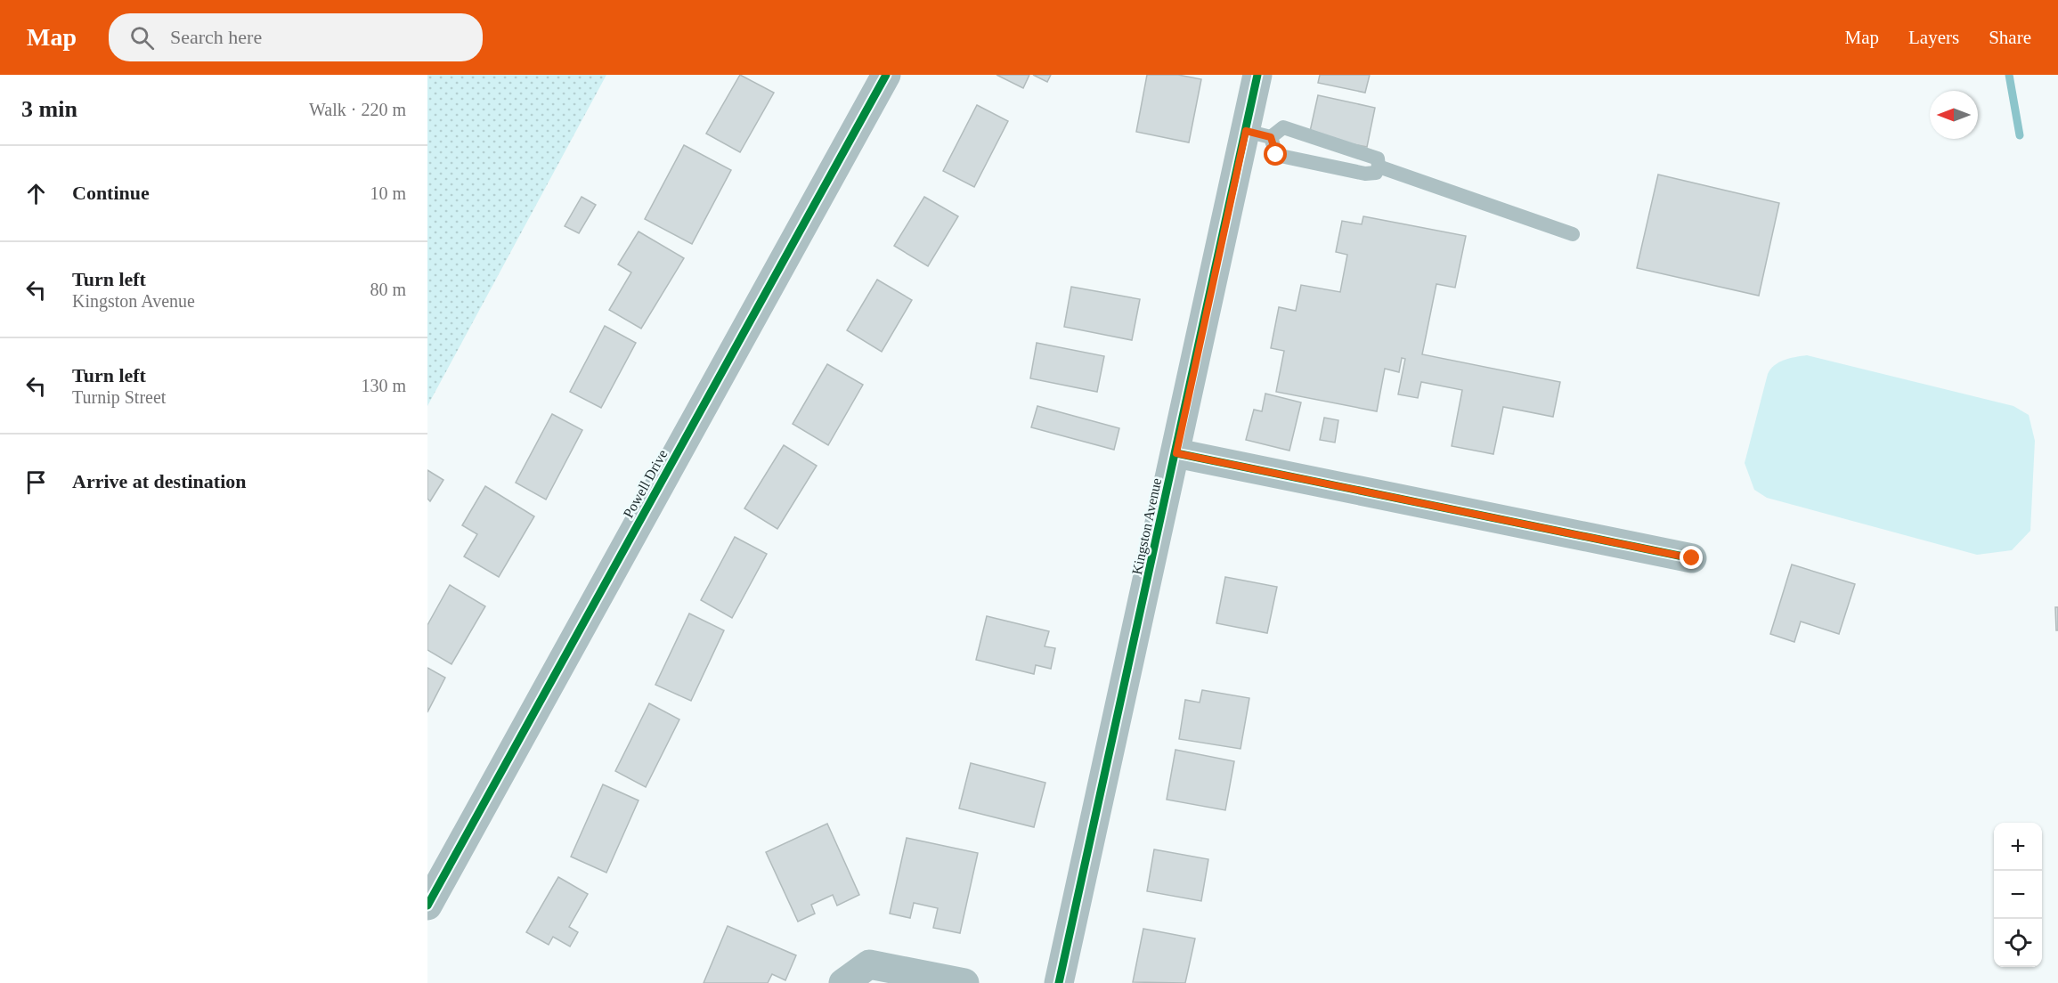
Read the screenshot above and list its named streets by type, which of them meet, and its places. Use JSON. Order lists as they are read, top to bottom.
{
  "streets": {
    "street": ["Powell Drive", "Kingston Avenue"]
  },
  "north": "left",
  "page": {
    "header": "Map",
    "search": "Search here",
    "nav": ["Map", "Layers", "Share"],
    "heading": ["3 min", "Walk · 220 m"],
    "list": [
      ["Continue", "10 m"],
      ["Turn left", "Kingston Avenue", "80 m"],
      ["Turn left", "Turnip Street", "130 m"],
      "Arrive at destination"
    ],
    "map_buttons": ["+", "−"]
  }
}
